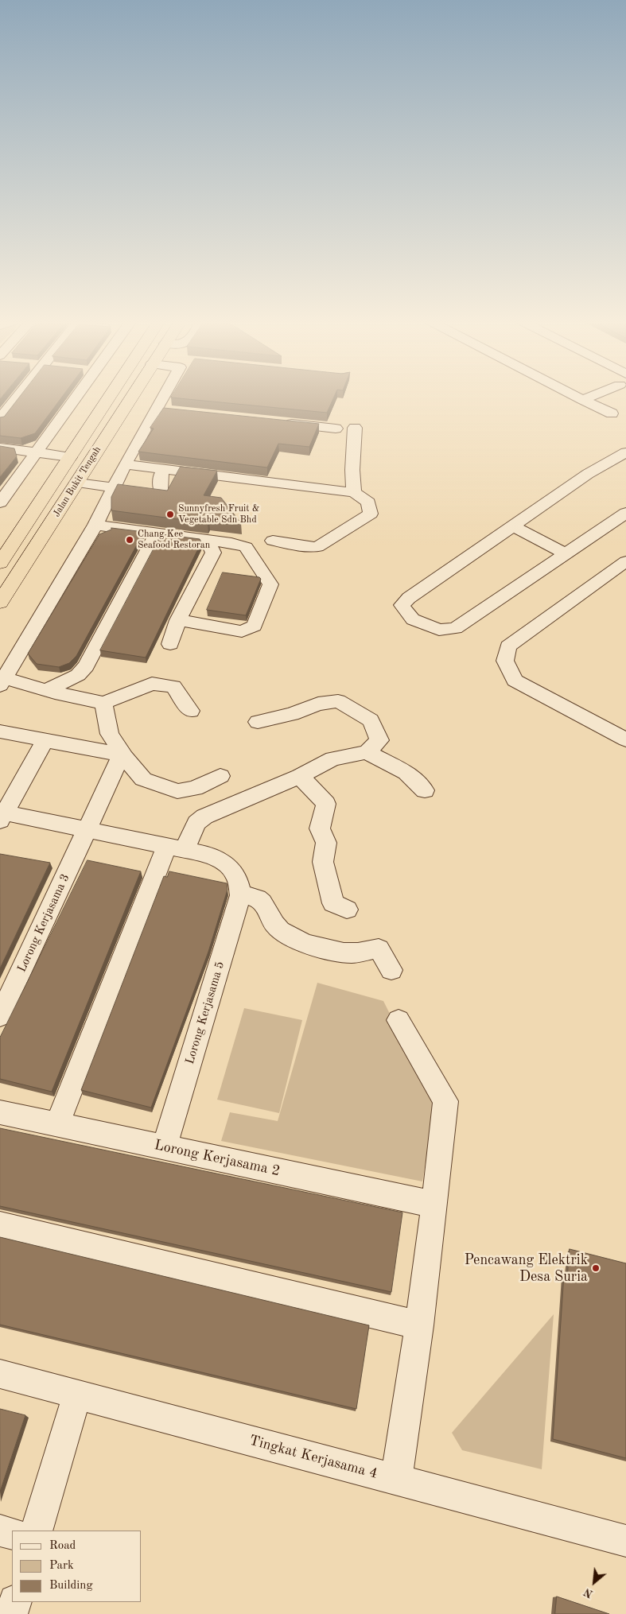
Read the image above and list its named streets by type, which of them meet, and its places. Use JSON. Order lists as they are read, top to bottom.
{
  "streets": {
    "highway": ["Jalan Bukit Tengah"],
    "street": [
      "Lorong Kerjasama 3",
      "Lorong Kerjasama 5",
      "Lorong Kerjasama 2",
      "Tingkat Kerjasama 4"
    ]
  },
  "crossings": [
    ["Lorong Kerjasama 5", "Lorong Kerjasama 2"]
  ],
  "places": ["Sunnyfresh Fruit & Vegetable Sdn Bhd", "Chang Kee Seafood Restoran", "Pencawang Elektrik Desa Suria"],
  "legend": ["Road", "Park", "Building"],
  "north": "bottom left"
}
